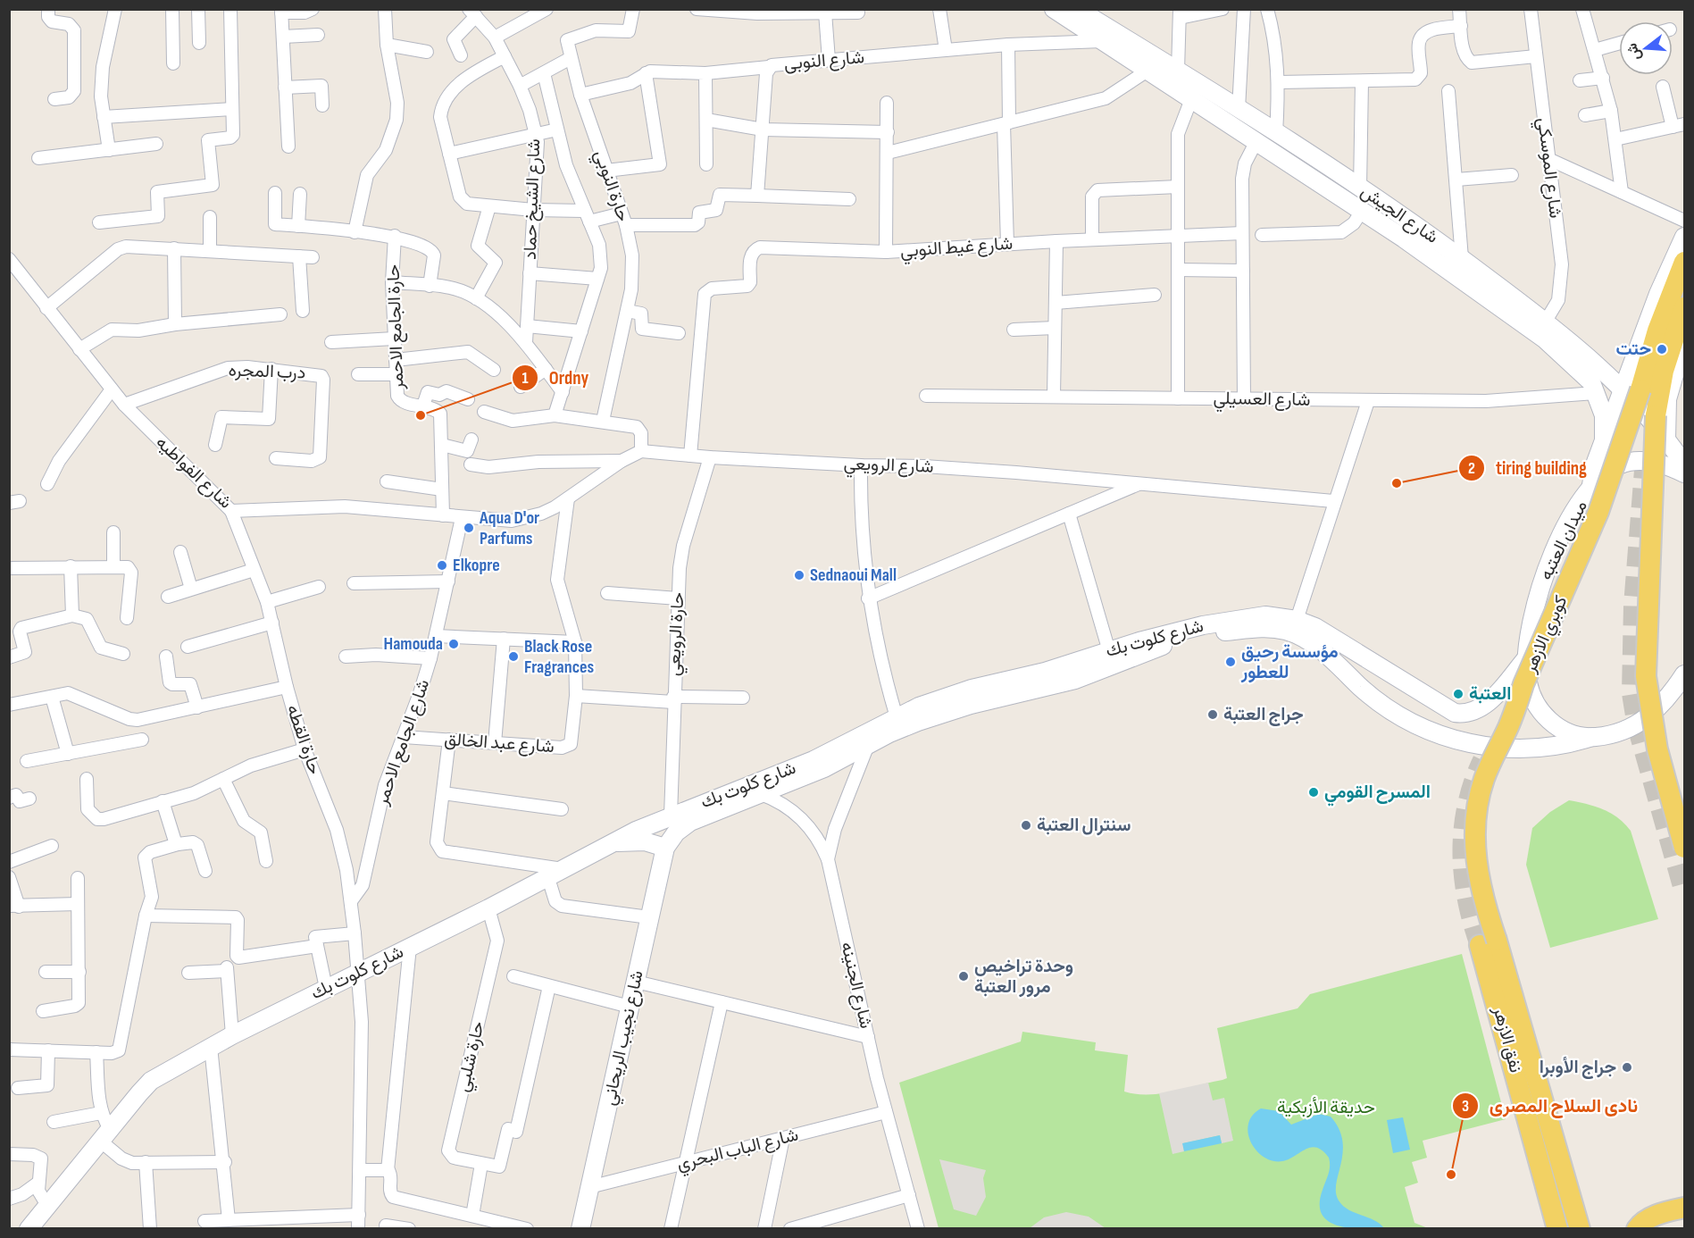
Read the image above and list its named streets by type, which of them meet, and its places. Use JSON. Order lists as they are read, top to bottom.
{
  "streets": {
    "main road": ["كوبري الازهر", "نفق الازهر"],
    "street": [
      "شارع النوبى",
      "شارع الموسكي",
      "حارة النوبي",
      "شارع الشيخ حماد",
      "شارع الجيش",
      "شارع غيط النوبي",
      "حارة الجامع الاحمر",
      "درب المجره",
      "شارع العسيلي",
      "شارع الرويعي",
      "شارع الفواطيه",
      "ميدان العتبه",
      "حارة الرويعي",
      "شارع كلوت بك",
      "حارة القطه",
      "شارع الجامع الاحمر",
      "شارع عبد الخالق",
      "شارع الجنينه",
      "شارع نجيب الريحاني",
      "حارة شلبي",
      "شارع الباب البحري"
    ]
  },
  "crossings": [
    ["شارع النوبى", "شارع الجيش"],
    ["شارع الموسكي", "شارع الجيش"],
    ["شارع الجيش", "شارع العسيلي"],
    ["شارع غيط النوبي", "شارع الرويعي"],
    ["حارة الجامع الاحمر", "شارع الفواطيه"],
    ["درب المجره", "شارع الفواطيه"],
    ["شارع الرويعي", "حارة الرويعي"],
    ["شارع الفواطيه", "حارة القطه"],
    ["شارع الفواطيه", "شارع الجامع الاحمر"],
    ["ميدان العتبه", "شارع كلوت بك"],
    ["حارة الرويعي", "شارع كلوت بك"],
    ["كوبري الازهر", "نفق الازهر"],
    ["شارع كلوت بك", "حارة القطه"],
    ["شارع كلوت بك", "شارع الجنينه"],
    ["شارع كلوت بك", "شارع نجيب الريحاني"],
    ["شارع كلوت بك", "حارة شلبي"],
    ["حارة القطه", "شارع الجامع الاحمر"],
    ["شارع الجامع الاحمر", "شارع عبد الخالق"],
    ["شارع الجنينه", "شارع الباب البحري"],
    ["شارع نجيب الريحاني", "شارع الباب البحري"]
  ],
  "parks": ["حديقة الأزبكية"],
  "places": [
    "حتت",
    "Ordny",
    "tiring building",
    "Aqua D'or Parfums",
    "Elkopre",
    "Sednaoui Mall",
    "Hamouda",
    "Black Rose Fragrances",
    "مؤسسة رحيق للعطور",
    "العتبة",
    "جراج العتبة",
    "المسرح القومي",
    "سنترال العتبة",
    "وحدة تراخيص مرور العتبة",
    "جراج الأوبرا",
    "نادى السلاح المصرى"
  ],
  "north": "left"
}
